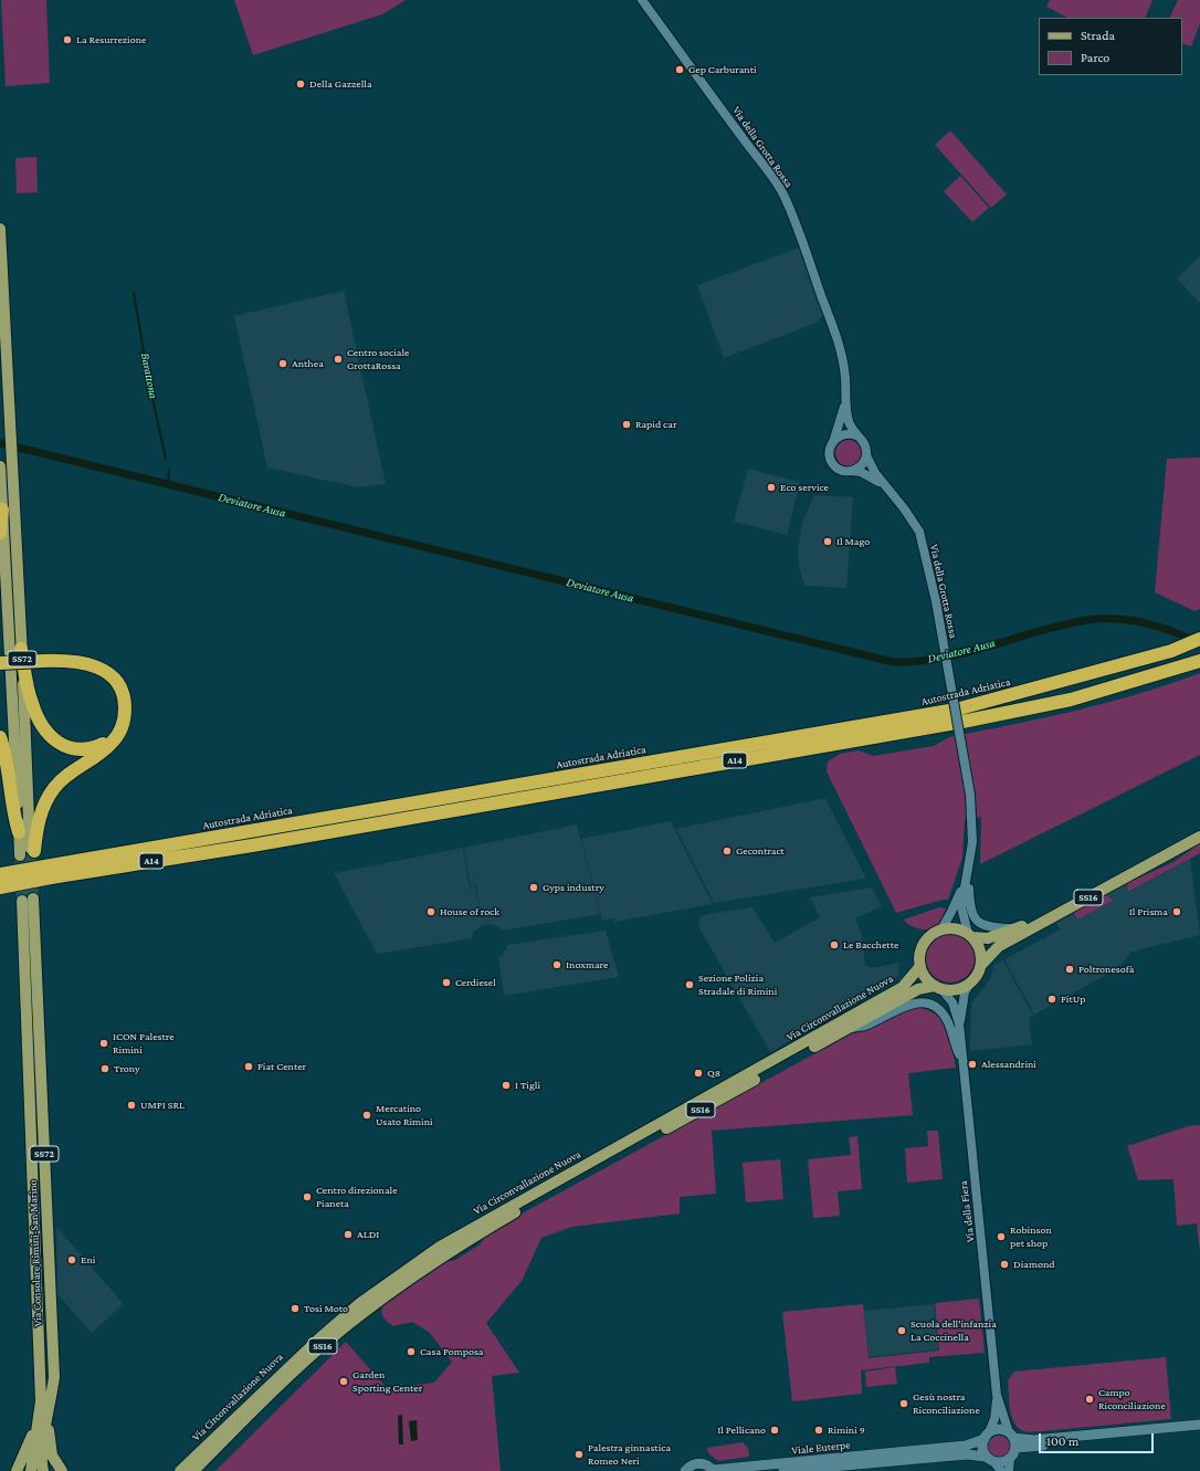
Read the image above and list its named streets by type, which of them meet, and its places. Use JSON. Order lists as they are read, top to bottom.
{
  "streets": {
    "highway": ["Autostrada Adriatica", "A14"],
    "main road": [
      "SS72",
      "SS16",
      "Via Circonvallazione Nuova",
      "Via Consolare Rimini-San Marino",
      "Viale Euterpe"
    ],
    "street": ["Via della Grotta Rossa", "Via della Fiera"]
  },
  "crossings": [
    ["Via della Grotta Rossa", "SS16"],
    ["Via della Grotta Rossa", "Via Circonvallazione Nuova"],
    ["Via della Grotta Rossa", "Via della Fiera"],
    ["SS16", "Via Circonvallazione Nuova"],
    ["SS16", "Via della Fiera"],
    ["Via Circonvallazione Nuova", "Via della Fiera"],
    ["Via della Fiera", "Viale Euterpe"]
  ],
  "water": ["Barattona", "Deviatore Ausa"],
  "places": [
    "La Resurrezione",
    "Gep Carburanti",
    "Della Gazzella",
    "Centro sociale GrottaRossa",
    "Anthea",
    "Rapid car",
    "Eco service",
    "Il Mago",
    "Gecontract",
    "Gyps industry",
    "House of rock",
    "Il Prisma",
    "Le Bacchette",
    "Inoxmare",
    "Poltronesofà",
    "Cerdiesel",
    "Sezione Polizia Stradale di Rimini",
    "FitUp",
    "ICON Palestre Rimini",
    "Alessandrini",
    "Fiat Center",
    "Trony",
    "Q8",
    "I Tigli",
    "UMPI SRL",
    "Mercatino Usato Rimini",
    "Centro direzionale Pianeta",
    "ALDI",
    "Robinson pet shop",
    "Eni",
    "Diamond",
    "Tosi Moto",
    "Scuola dell'infanzia La Coccinella",
    "Casa Pomposa",
    "Garden Sporting Center",
    "Campo Riconciliazione",
    "Gesù nostra Riconciliazione",
    "Il Pellicano",
    "Rimini 9",
    "Palestra ginnastica Romeo Neri"
  ],
  "legend": ["Strada", "Parco"],
  "scale_bar": "100 m"
}
